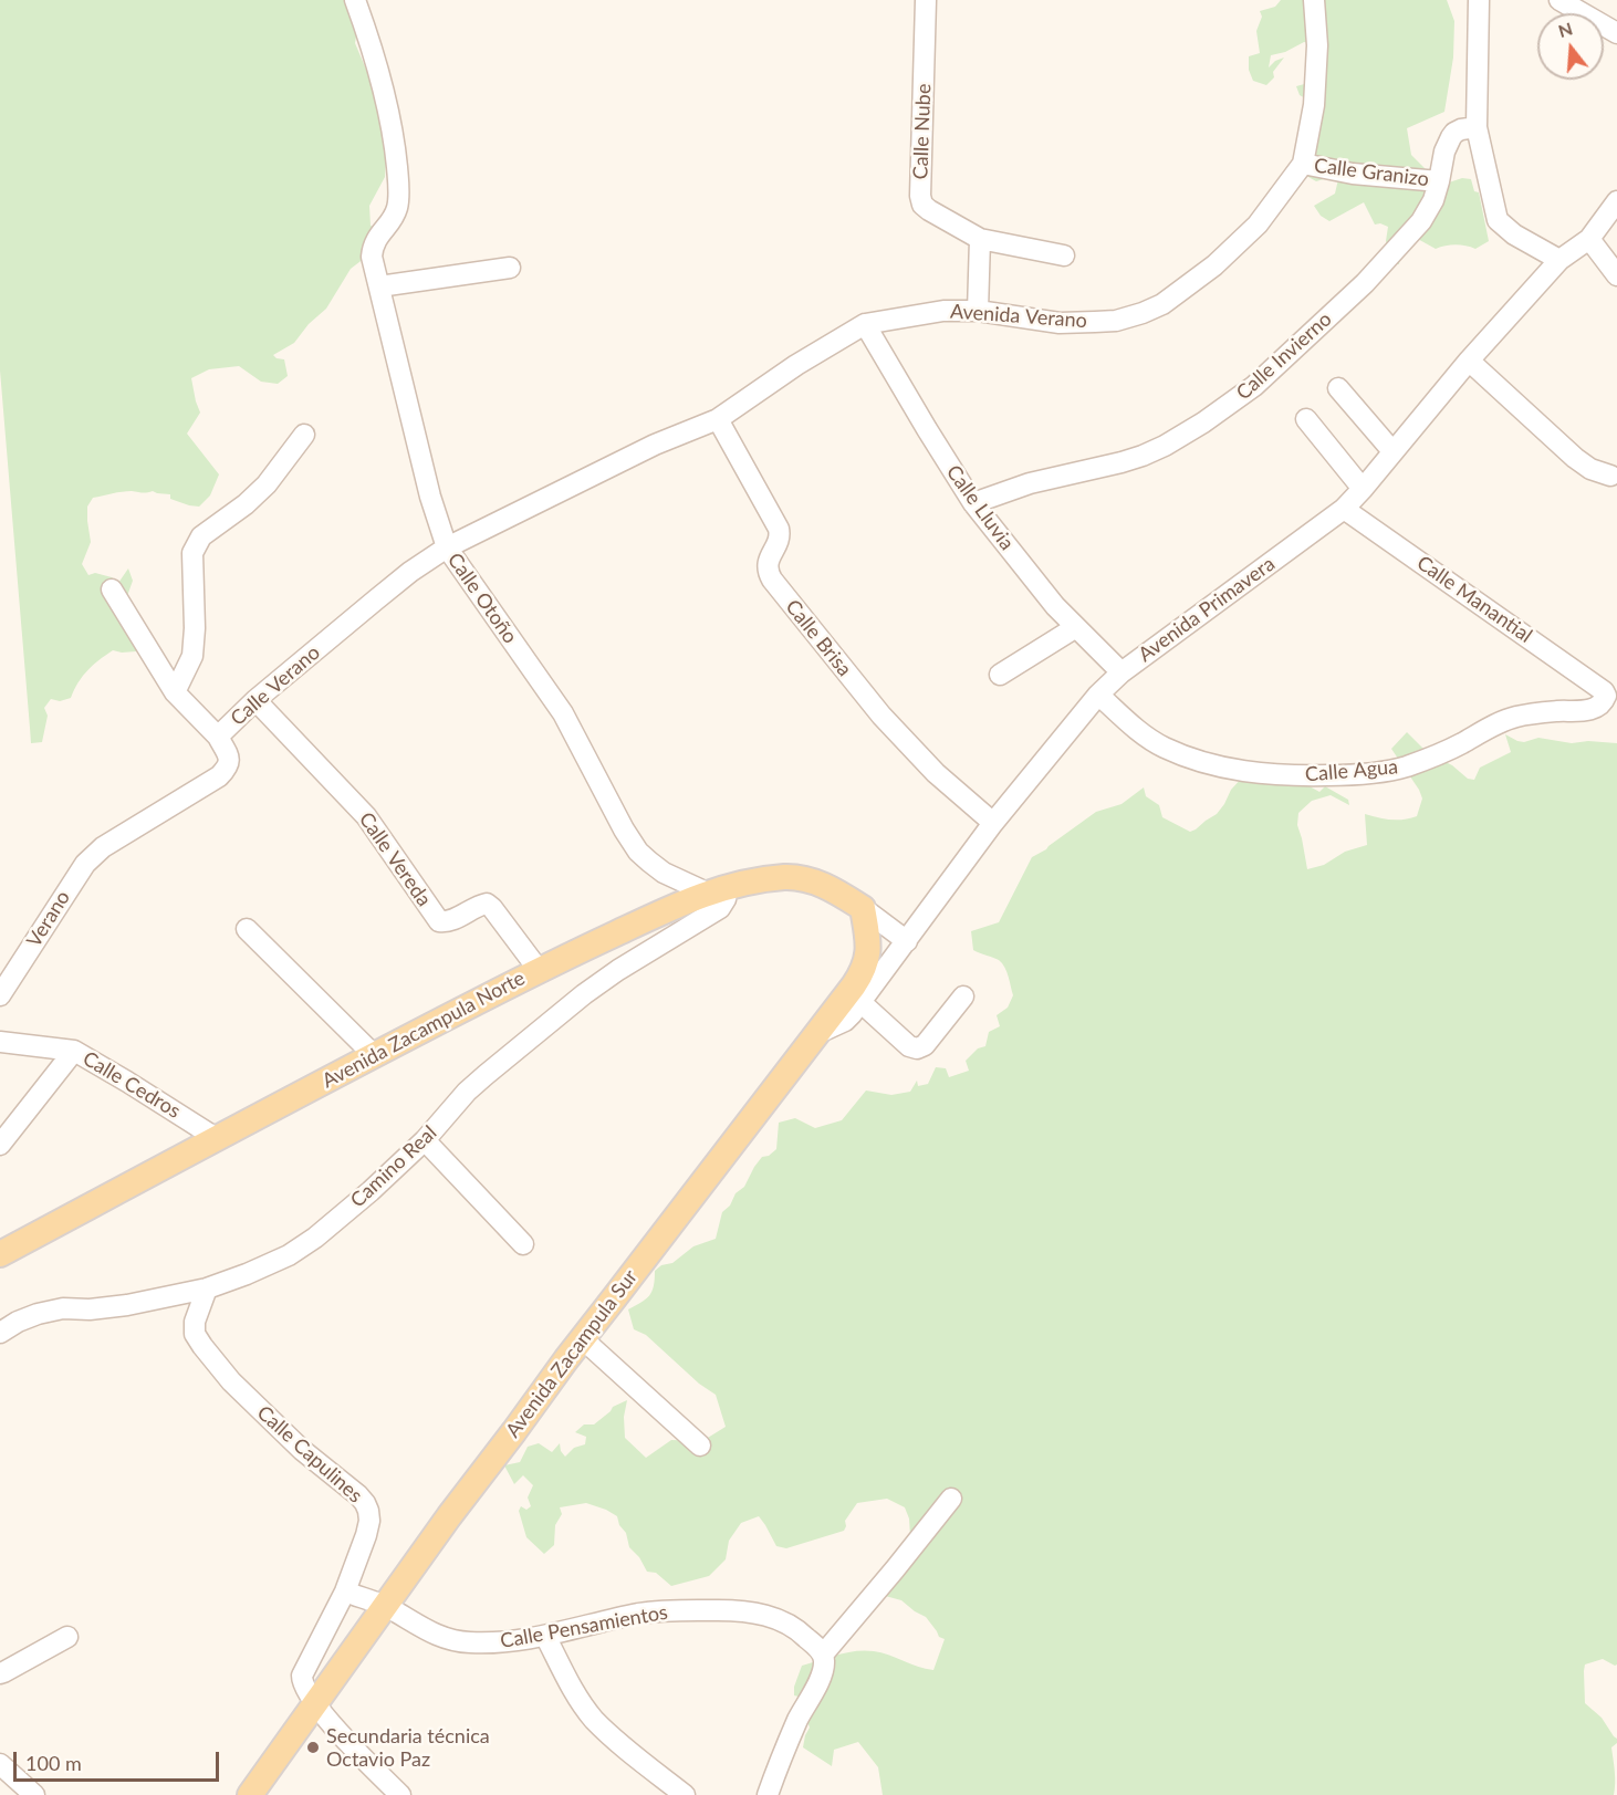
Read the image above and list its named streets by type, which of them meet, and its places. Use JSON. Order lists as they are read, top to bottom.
{
  "streets": {
    "main road": ["Avenida Zacampula Norte", "Avenida Zacampula Sur"],
    "street": [
      "Calle Nube",
      "Calle Granizo",
      "Avenida Verano",
      "Calle Invierno",
      "Calle Lluvia",
      "Calle Otoño",
      "Calle Manantial",
      "Avenida Primavera",
      "Calle Brisa",
      "Calle Verano",
      "Calle Agua",
      "Calle Vereda",
      "Verano",
      "Calle Cedros",
      "Camino Real",
      "Calle Capulines",
      "Calle Pensamientos"
    ]
  },
  "crossings": [
    ["Calle Granizo", "Avenida Verano"],
    ["Calle Granizo", "Calle Invierno"],
    ["Avenida Verano", "Calle Lluvia"],
    ["Avenida Verano", "Calle Otoño"],
    ["Avenida Verano", "Calle Brisa"],
    ["Avenida Verano", "Calle Verano"],
    ["Calle Invierno", "Calle Lluvia"],
    ["Calle Lluvia", "Avenida Primavera"],
    ["Calle Otoño", "Calle Verano"],
    ["Calle Otoño", "Avenida Zacampula Norte"],
    ["Calle Otoño", "Camino Real"],
    ["Calle Manantial", "Avenida Primavera"],
    ["Calle Manantial", "Calle Agua"],
    ["Avenida Primavera", "Calle Brisa"],
    ["Avenida Primavera", "Calle Agua"],
    ["Avenida Primavera", "Avenida Zacampula Sur"],
    ["Calle Verano", "Calle Vereda"],
    ["Calle Verano", "Verano"],
    ["Calle Vereda", "Avenida Zacampula Norte"],
    ["Avenida Zacampula Norte", "Calle Cedros"],
    ["Avenida Zacampula Norte", "Camino Real"],
    ["Avenida Zacampula Norte", "Avenida Zacampula Sur"],
    ["Camino Real", "Calle Capulines"],
    ["Avenida Zacampula Sur", "Calle Capulines"],
    ["Avenida Zacampula Sur", "Calle Pensamientos"],
    ["Calle Capulines", "Calle Pensamientos"]
  ],
  "places": ["Secundaria técnica Octavio Paz"],
  "scale_bar": "100 m",
  "north": "top"
}
